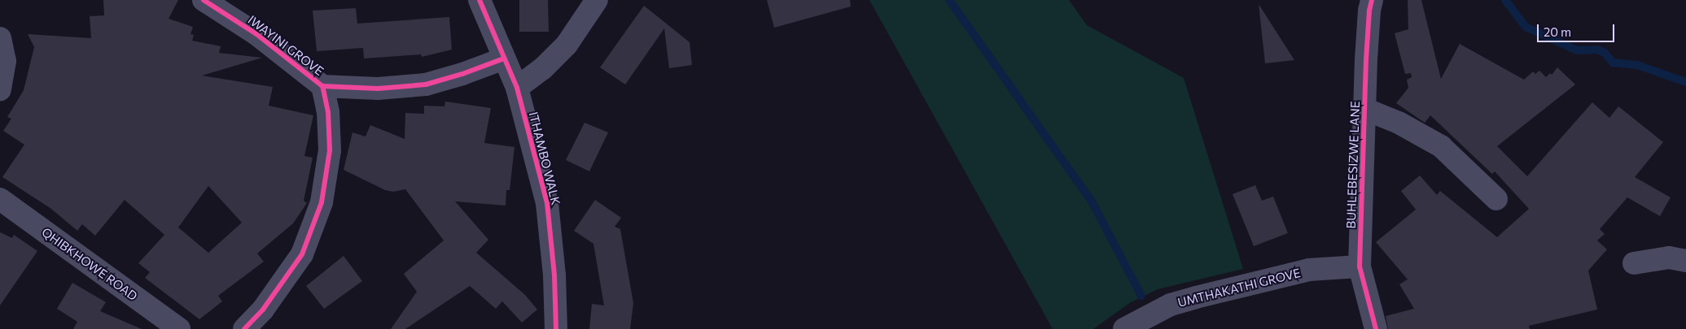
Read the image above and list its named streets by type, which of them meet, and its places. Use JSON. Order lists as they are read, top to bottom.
{
  "streets": {
    "street": [
      "IWAYINI GROVE",
      "ITHAMBO WALK",
      "BUHLEBESIZWE LANE",
      "QHIBKHOWE ROAD",
      "UMTHAKATHI GROVE"
    ]
  },
  "crossings": [
    ["IWAYINI GROVE", "ITHAMBO WALK"],
    ["BUHLEBESIZWE LANE", "UMTHAKATHI GROVE"]
  ],
  "scale_bar": "20 m"
}
